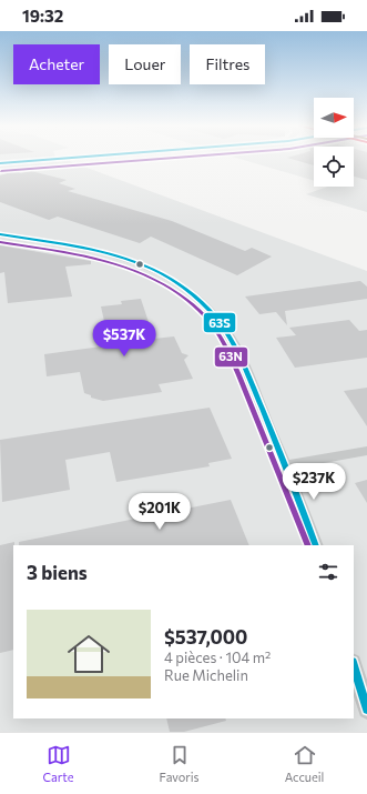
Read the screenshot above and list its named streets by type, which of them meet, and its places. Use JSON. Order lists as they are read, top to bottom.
{
  "lines": ["transit line 63S", "transit line 63N"],
  "north": "right",
  "page": {
    "status": "19:32",
    "chip": ["Acheter", "Louer", "Filtres"],
    "price": ["$537K", "$237K", "$201K"],
    "heading": "3 biens",
    "list": [
      {
        "name": "$537,000",
        "note": "4 pièces · 104 m² · Rue Michelin"
      }
    ],
    "tabs": ["Carte", "Favoris", "Accueil"]
  }
}
